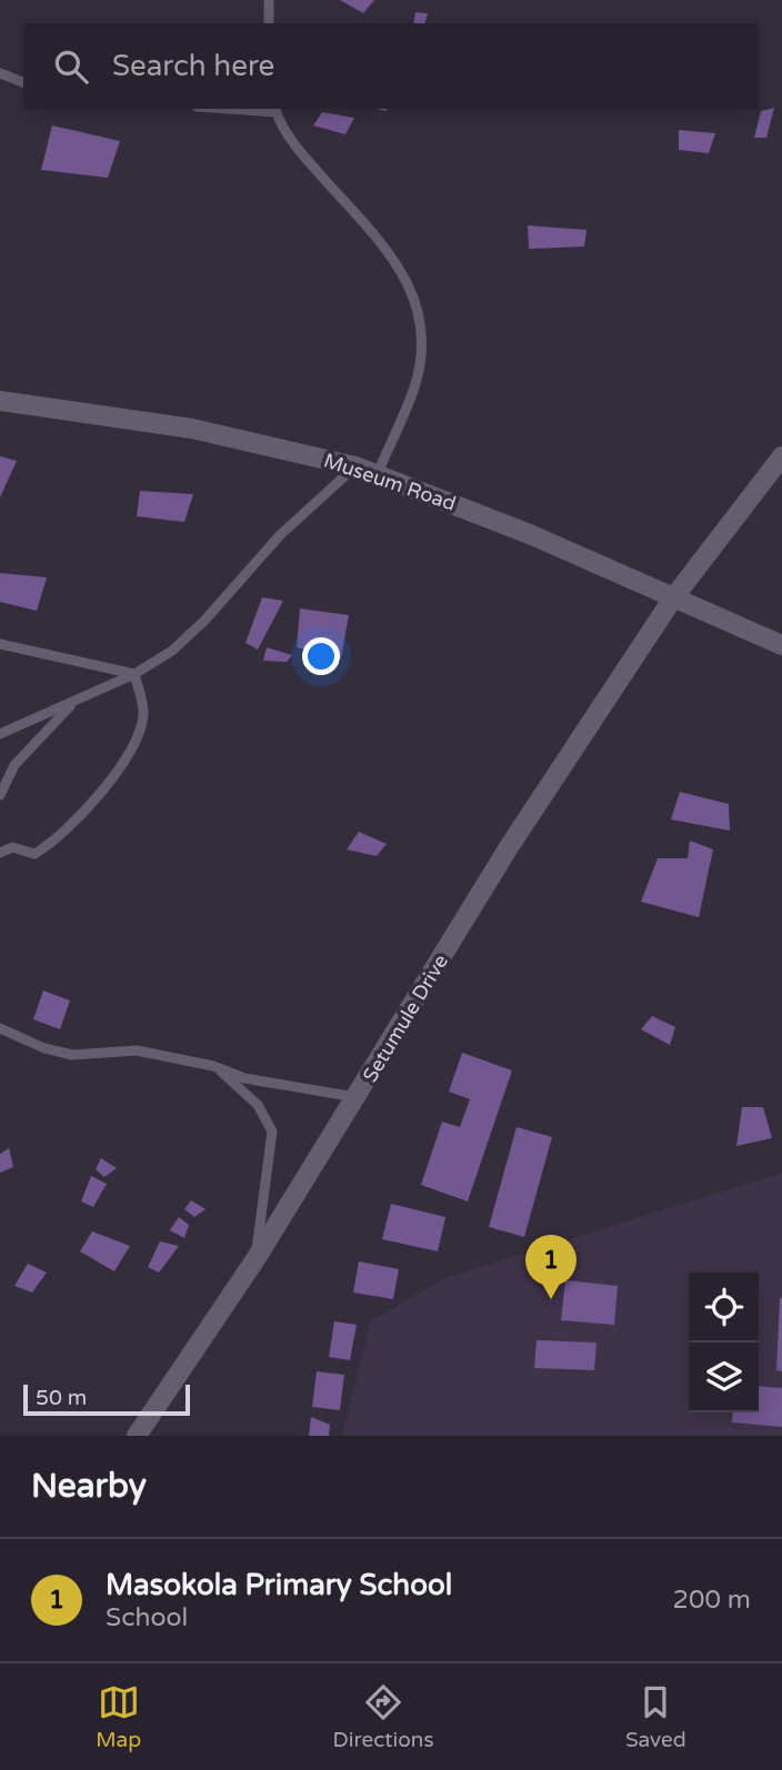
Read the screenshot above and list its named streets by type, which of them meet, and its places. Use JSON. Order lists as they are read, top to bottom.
{
  "streets": {
    "street": ["Museum Road", "Setumule Drive"]
  },
  "crossings": [
    ["Museum Road", "Setumule Drive"]
  ],
  "scale_bar": "50 m",
  "page": {
    "search": "Search here",
    "pins": "1",
    "scale": "50 m",
    "heading": "Nearby",
    "list": [
      {
        "mark": "1",
        "name": "Masokola Primary School",
        "note": "School",
        "value": "200 m"
      }
    ],
    "nav": ["Map", "Directions", "Saved"]
  }
}
